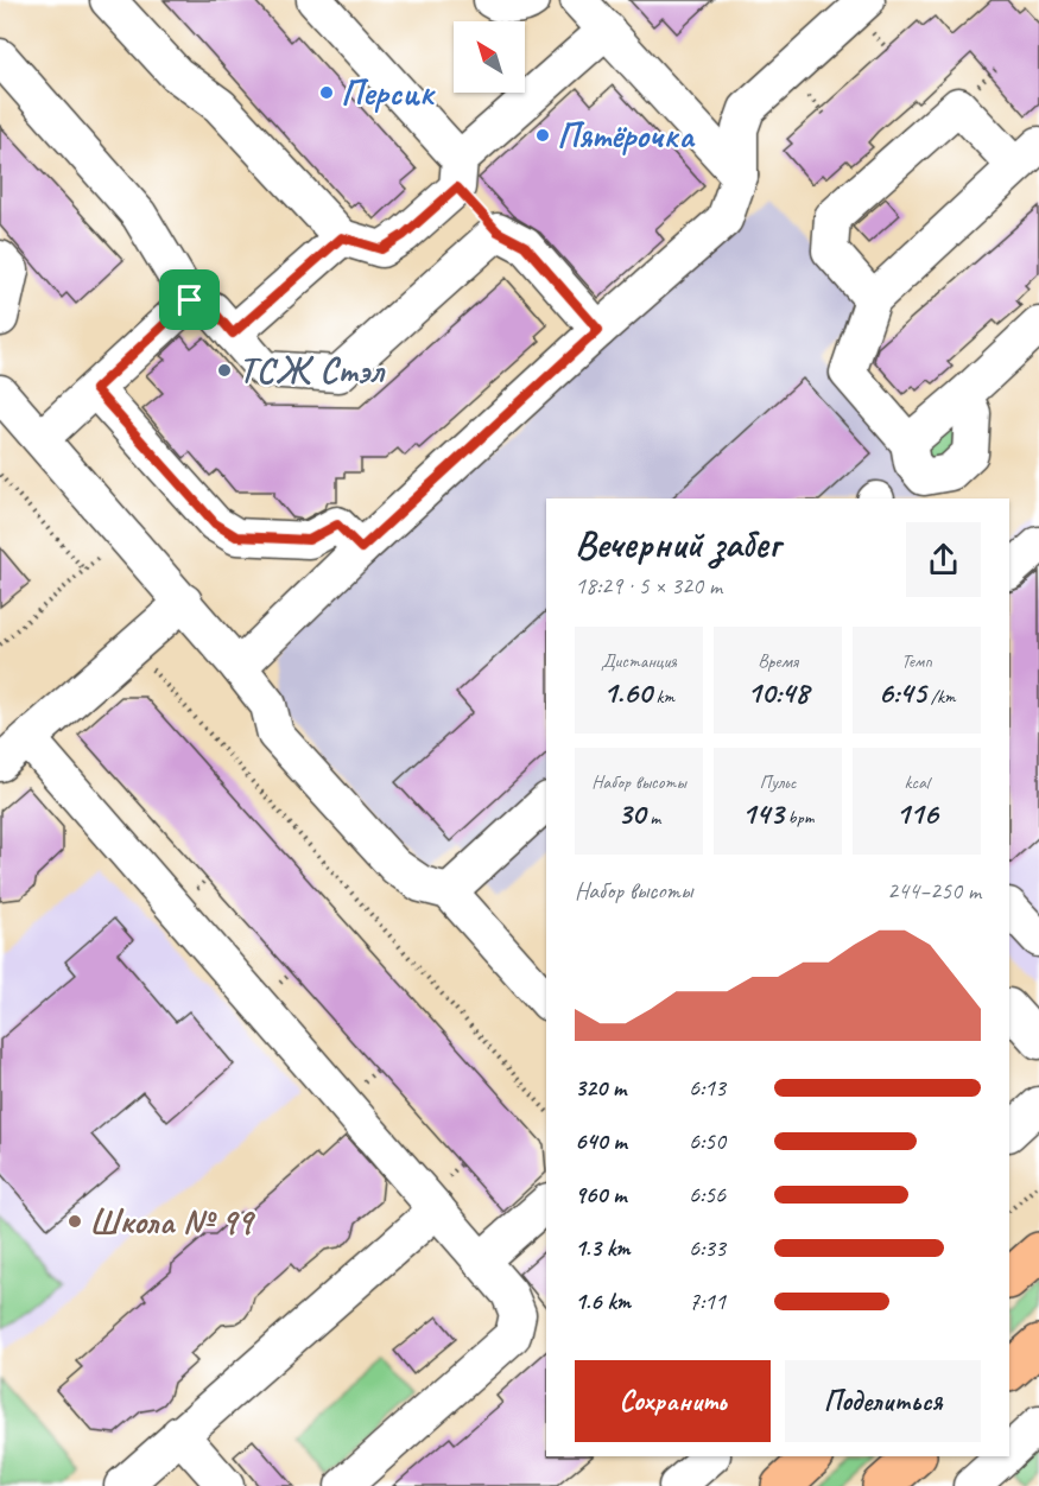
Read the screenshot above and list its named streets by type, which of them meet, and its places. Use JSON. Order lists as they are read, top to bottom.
{
  "places": [
    "Персик",
    "Пятёрочка",
    "ТСЖ Стэл",
    "Школа № 99"
  ],
  "north": "top left",
  "page": {
    "heading": ["Вечерний забег", "18:29 · 5 × 320 m"],
    "stats": [
      ["Дистанция", "1.60 km"],
      ["Время", "10:48"],
      ["Темп", "6:45 /km"],
      ["Набор высоты", "30 m"],
      ["Пульс", "143 bpm"],
      ["kcal", "116"]
    ],
    "chart": ["Набор высоты", "244–250 m"],
    "list": [
      {
        "name": "320 m",
        "note": "6:13"
      },
      {
        "name": "640 m",
        "note": "6:50"
      },
      {
        "name": "960 m",
        "note": "6:56"
      },
      {
        "name": "1.3 km",
        "note": "6:33"
      },
      {
        "name": "1.6 km",
        "note": "7:11"
      }
    ],
    "buttons": ["Сохранить", "Поделиться"]
  }
}
